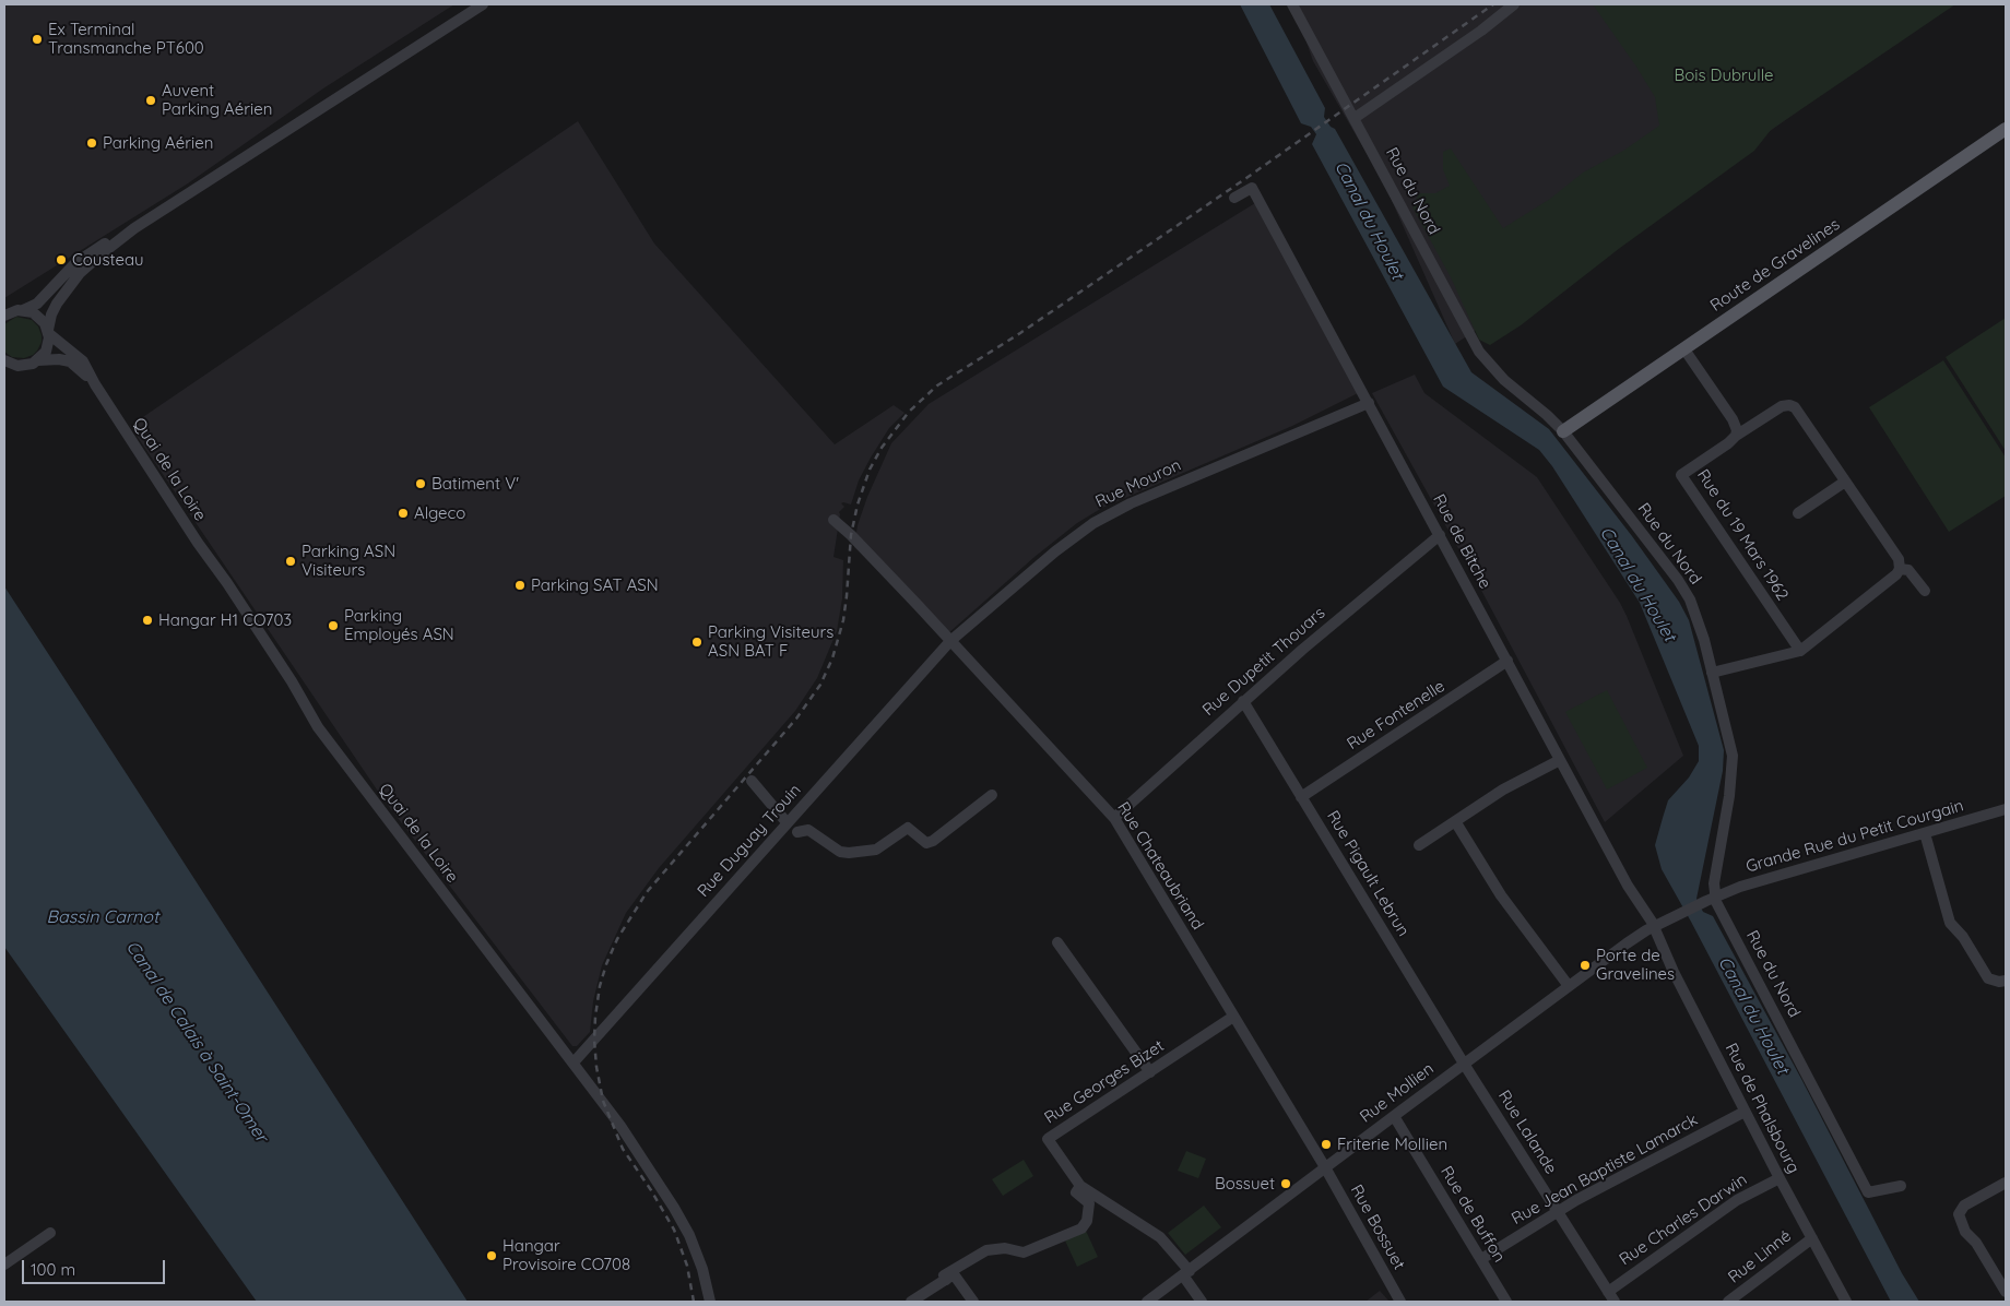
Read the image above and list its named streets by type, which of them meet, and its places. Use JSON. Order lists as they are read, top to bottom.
{
  "streets": {
    "main road": ["Route de Gravelines"],
    "street": [
      "Rue du Nord",
      "Quai de la Loire",
      "Rue Mouron",
      "Rue du 19 Mars 1962",
      "Rue de Bitche",
      "Rue Dupetit Thouars",
      "Rue Fontenelle",
      "Grande Rue du Petit Courgain",
      "Rue Duguay Trouin",
      "Rue Chateaubriand",
      "Rue Pigault Lebrun",
      "Rue Georges Bizet",
      "Rue Mollien",
      "Rue de Phalsbourg",
      "Rue Lalande",
      "Rue Jean Baptiste Lamarck",
      "Rue de Buffon",
      "Rue Charles Darwin",
      "Rue Bossuet",
      "Rue Linné"
    ]
  },
  "crossings": [
    ["Rue du Nord", "Route de Gravelines"],
    ["Rue du Nord", "Grande Rue du Petit Courgain"],
    ["Quai de la Loire", "Rue Duguay Trouin"],
    ["Rue Mouron", "Rue de Bitche"],
    ["Rue Mouron", "Rue Duguay Trouin"],
    ["Rue Mouron", "Rue Chateaubriand"],
    ["Rue de Bitche", "Rue Dupetit Thouars"],
    ["Rue de Bitche", "Rue Fontenelle"],
    ["Rue de Bitche", "Rue Mollien"],
    ["Rue de Bitche", "Rue de Phalsbourg"],
    ["Rue Dupetit Thouars", "Rue Chateaubriand"],
    ["Rue Dupetit Thouars", "Rue Pigault Lebrun"],
    ["Rue Fontenelle", "Rue Pigault Lebrun"],
    ["Grande Rue du Petit Courgain", "Rue Mollien"],
    ["Rue Duguay Trouin", "Rue Chateaubriand"],
    ["Rue Chateaubriand", "Rue Georges Bizet"],
    ["Rue Chateaubriand", "Rue Mollien"],
    ["Rue Chateaubriand", "Rue Bossuet"],
    ["Rue Pigault Lebrun", "Rue Mollien"],
    ["Rue Pigault Lebrun", "Rue Lalande"],
    ["Rue Georges Bizet", "Rue Mollien"],
    ["Rue Mollien", "Rue de Phalsbourg"],
    ["Rue Mollien", "Rue Lalande"],
    ["Rue Mollien", "Rue de Buffon"],
    ["Rue Mollien", "Rue Bossuet"],
    ["Rue de Phalsbourg", "Rue Jean Baptiste Lamarck"],
    ["Rue de Phalsbourg", "Rue Charles Darwin"],
    ["Rue de Phalsbourg", "Rue Linné"],
    ["Rue Lalande", "Rue Jean Baptiste Lamarck"],
    ["Rue Lalande", "Rue Charles Darwin"],
    ["Rue Jean Baptiste Lamarck", "Rue de Buffon"]
  ],
  "water": ["Canal du Houlet", "Bassin Carnot", "Canal de Calais à Saint-Omer"],
  "parks": ["Bois Dubrulle"],
  "places": [
    "Ex Terminal Transmanche PT600",
    "Auvent Parking Aérien",
    "Parking Aérien",
    "Cousteau",
    "Batiment V'",
    "Algeco",
    "Parking ASN Visiteurs",
    "Parking SAT ASN",
    "Hangar H1 CO703",
    "Parking Employés ASN",
    "Parking Visiteurs ASN BAT F",
    "Porte de Gravelines",
    "Friterie Mollien",
    "Bossuet",
    "Hangar Provisoire CO708"
  ],
  "scale_bar": "100 m"
}
